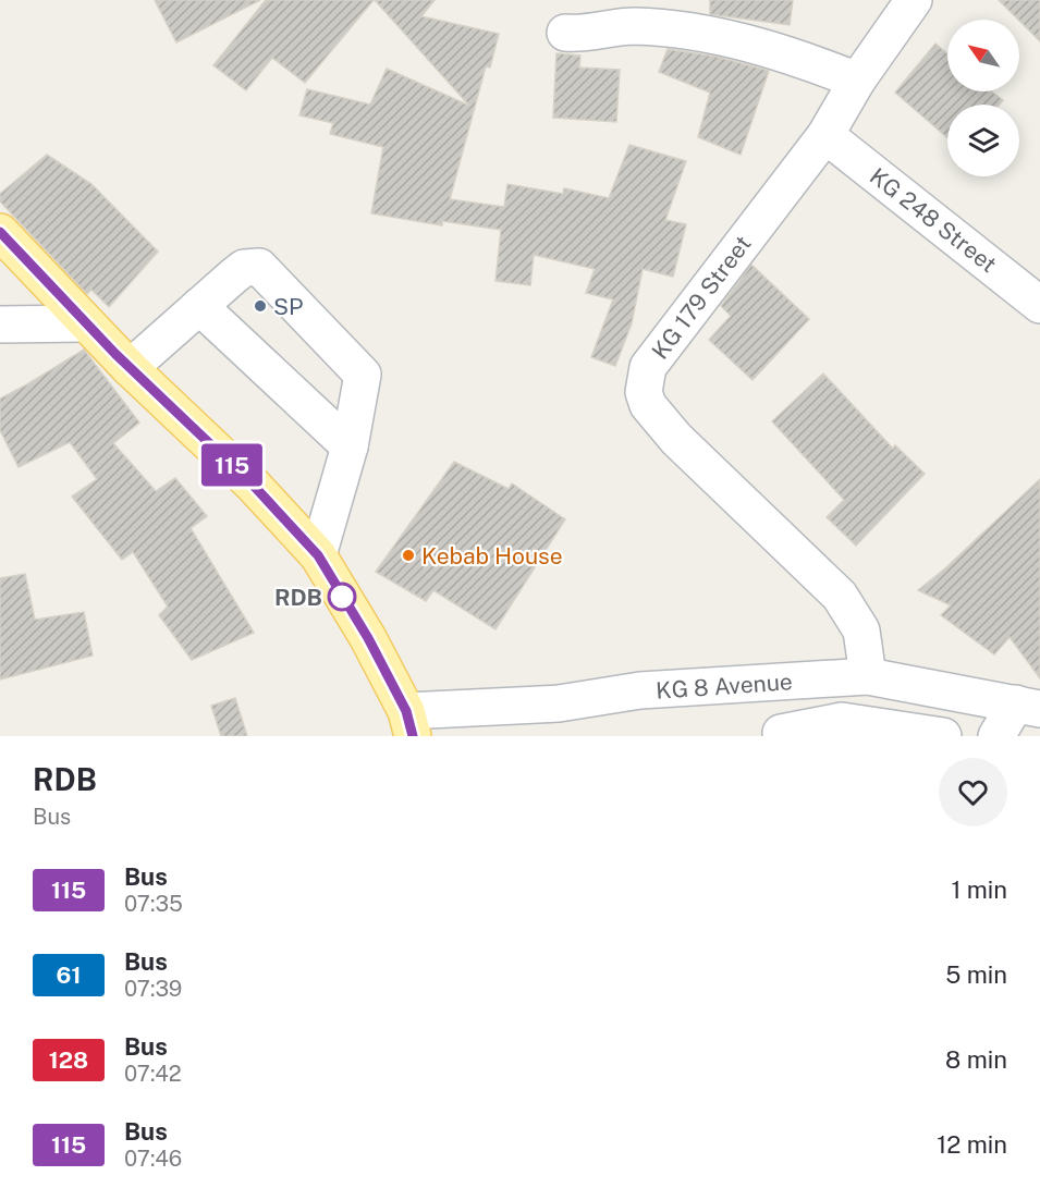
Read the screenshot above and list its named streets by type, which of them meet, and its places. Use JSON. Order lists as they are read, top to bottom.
{
  "streets": {
    "street": ["KG 248 Street", "KG 179 Street", "KG 8 Avenue"]
  },
  "crossings": [
    ["KG 248 Street", "KG 179 Street"],
    ["KG 179 Street", "KG 8 Avenue"]
  ],
  "places": ["SP", "Kebab House", "RDB"],
  "lines": ["bus line 115"],
  "north": "top left",
  "page": {
    "on_map": "115",
    "heading": ["RDB", "Bus"],
    "list": [
      {
        "mark": "115",
        "name": "Bus",
        "note": "07:35",
        "value": "1 min"
      },
      {
        "mark": "61",
        "name": "Bus",
        "note": "07:39",
        "value": "5 min"
      },
      {
        "mark": "128",
        "name": "Bus",
        "note": "07:42",
        "value": "8 min"
      },
      {
        "mark": "115",
        "name": "Bus",
        "note": "07:46",
        "value": "12 min"
      }
    ]
  }
}
